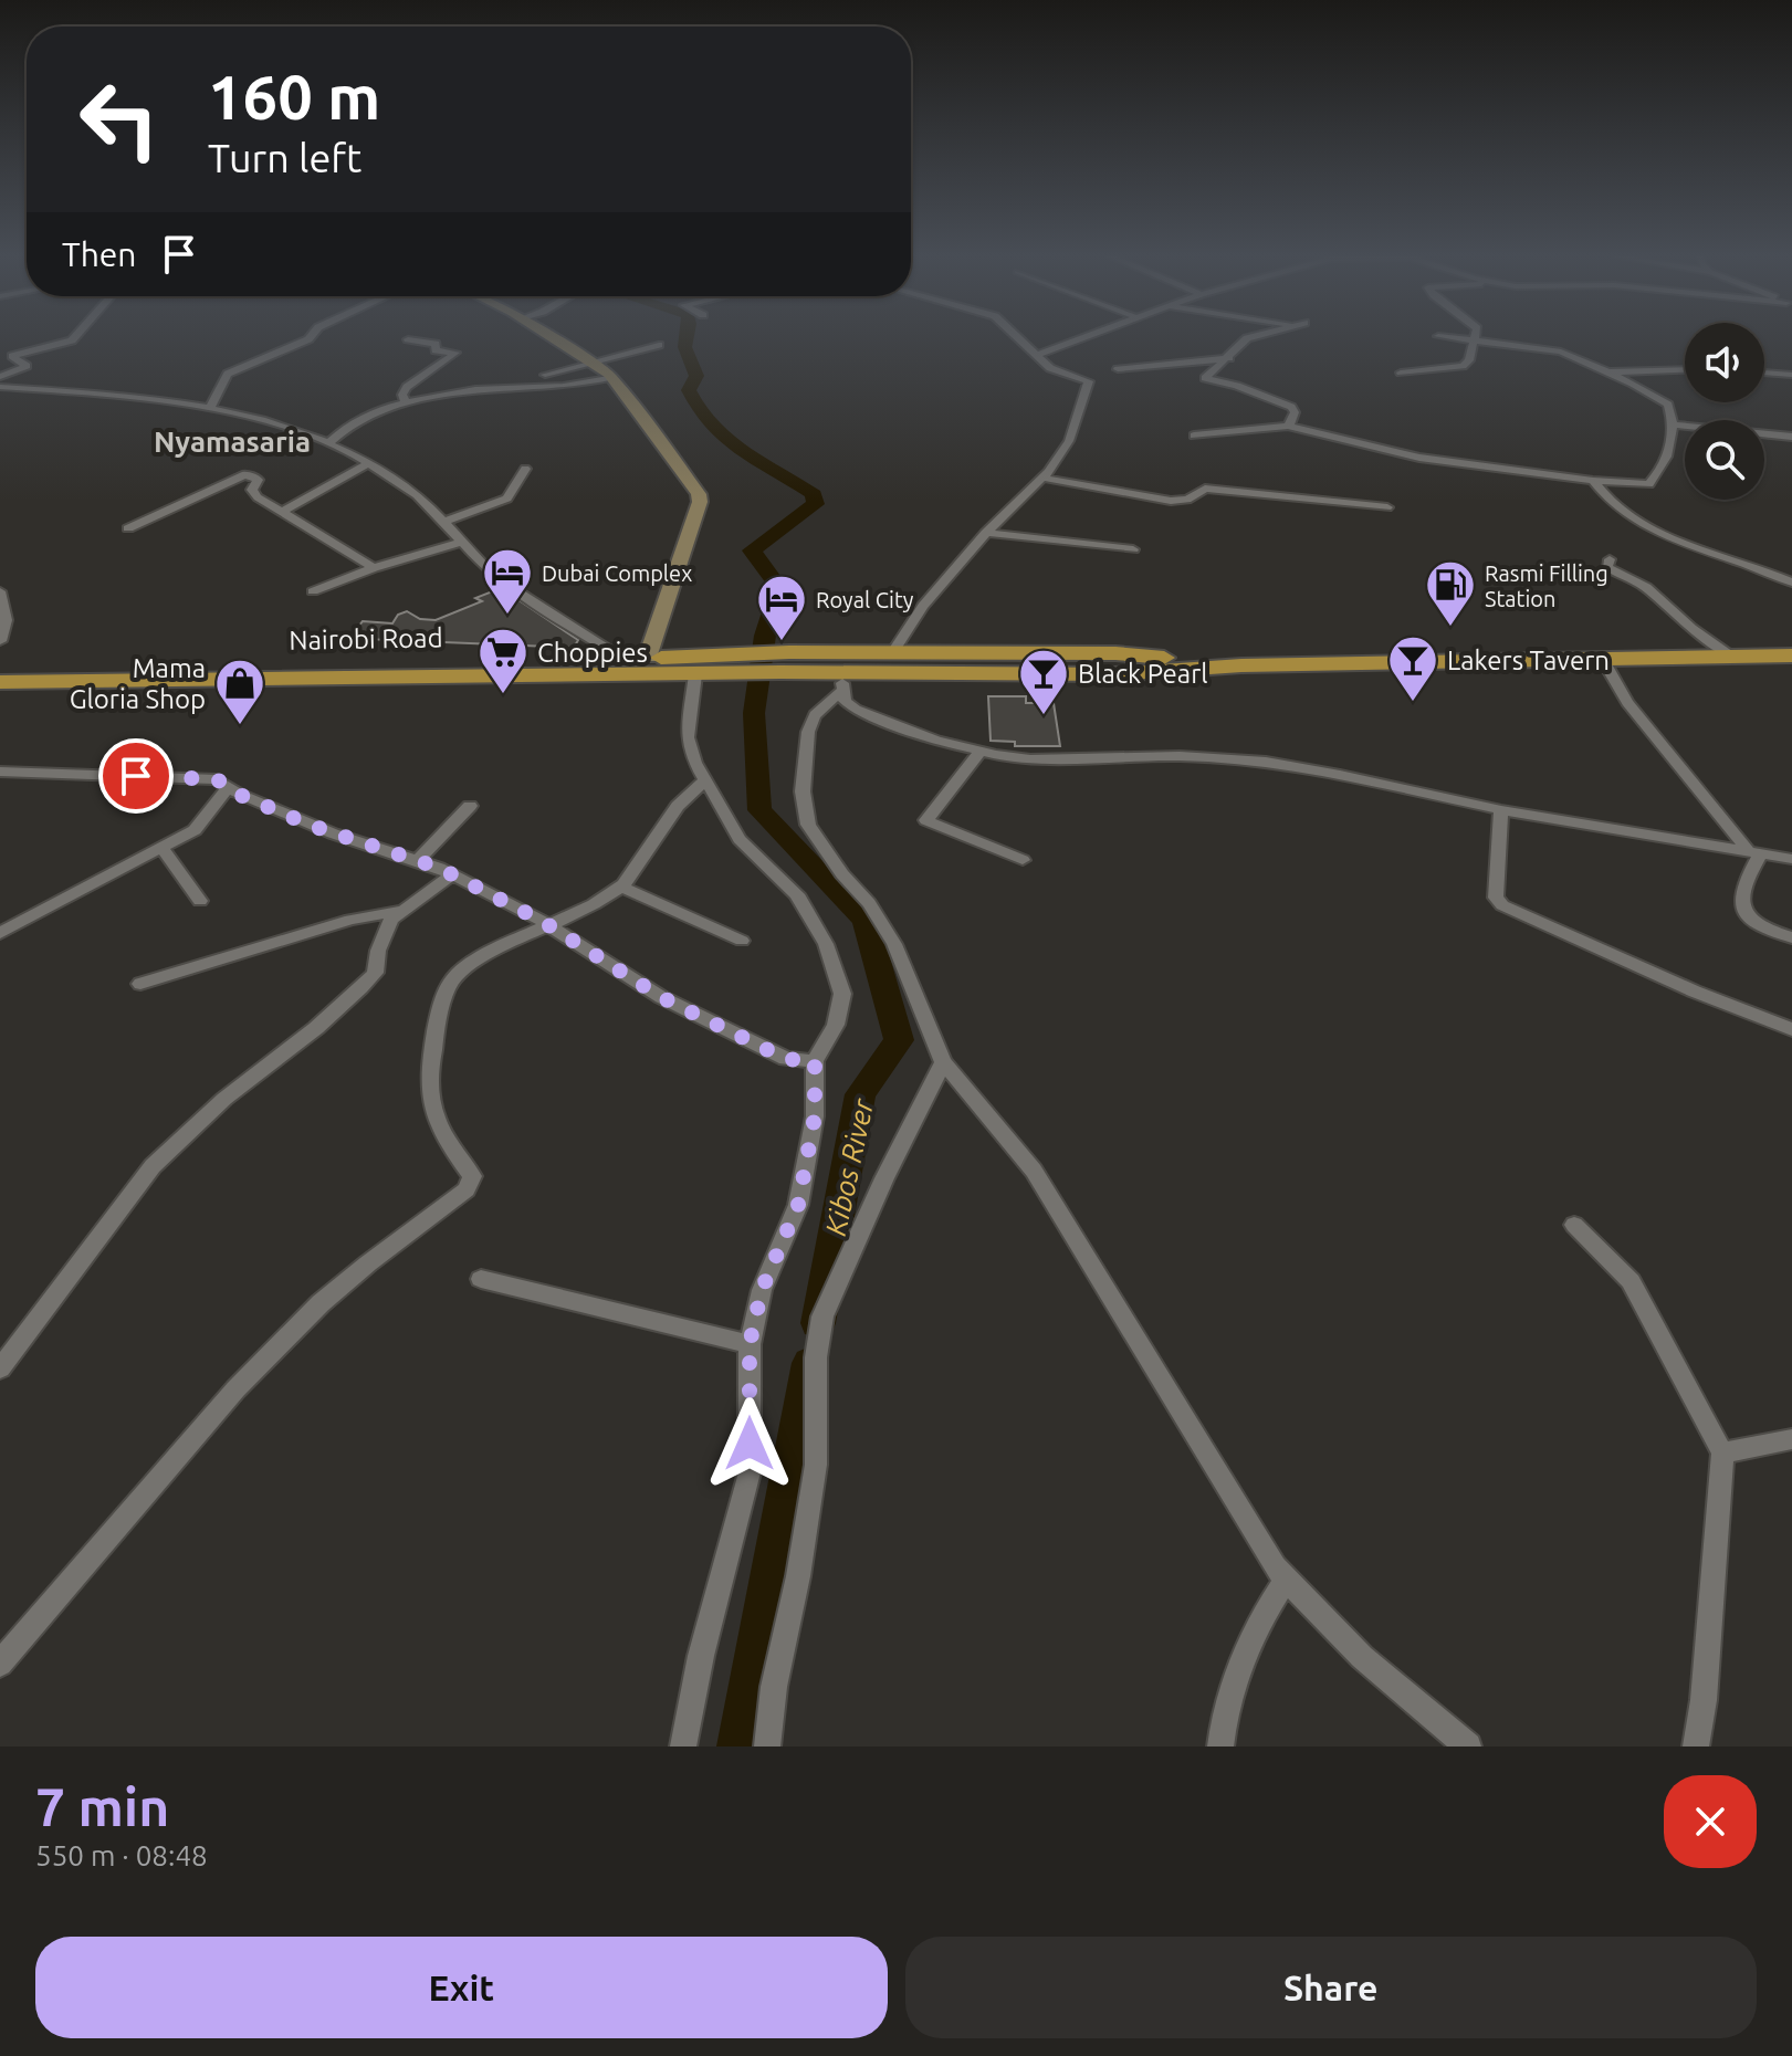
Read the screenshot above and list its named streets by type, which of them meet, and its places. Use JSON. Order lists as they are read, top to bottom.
{
  "streets": {
    "highway": ["Nairobi Road"]
  },
  "districts": ["Nyamasaria"],
  "water": ["Kibos River"],
  "places": {
    "hotel": ["Dubai Complex", "Royal City"],
    "fuel station": ["Rasmi Filling Station"],
    "supermarket": ["Choppies"],
    "bar": ["Lakers Tavern", "Black Pearl"],
    "shop": ["Mama Gloria Shop"]
  },
  "page": {
    "turn": ["160 m", "Turn left"],
    "then": "Then",
    "heading": ["7 min", "550 m · 08:48"],
    "buttons": ["Exit", "Share"]
  }
}
